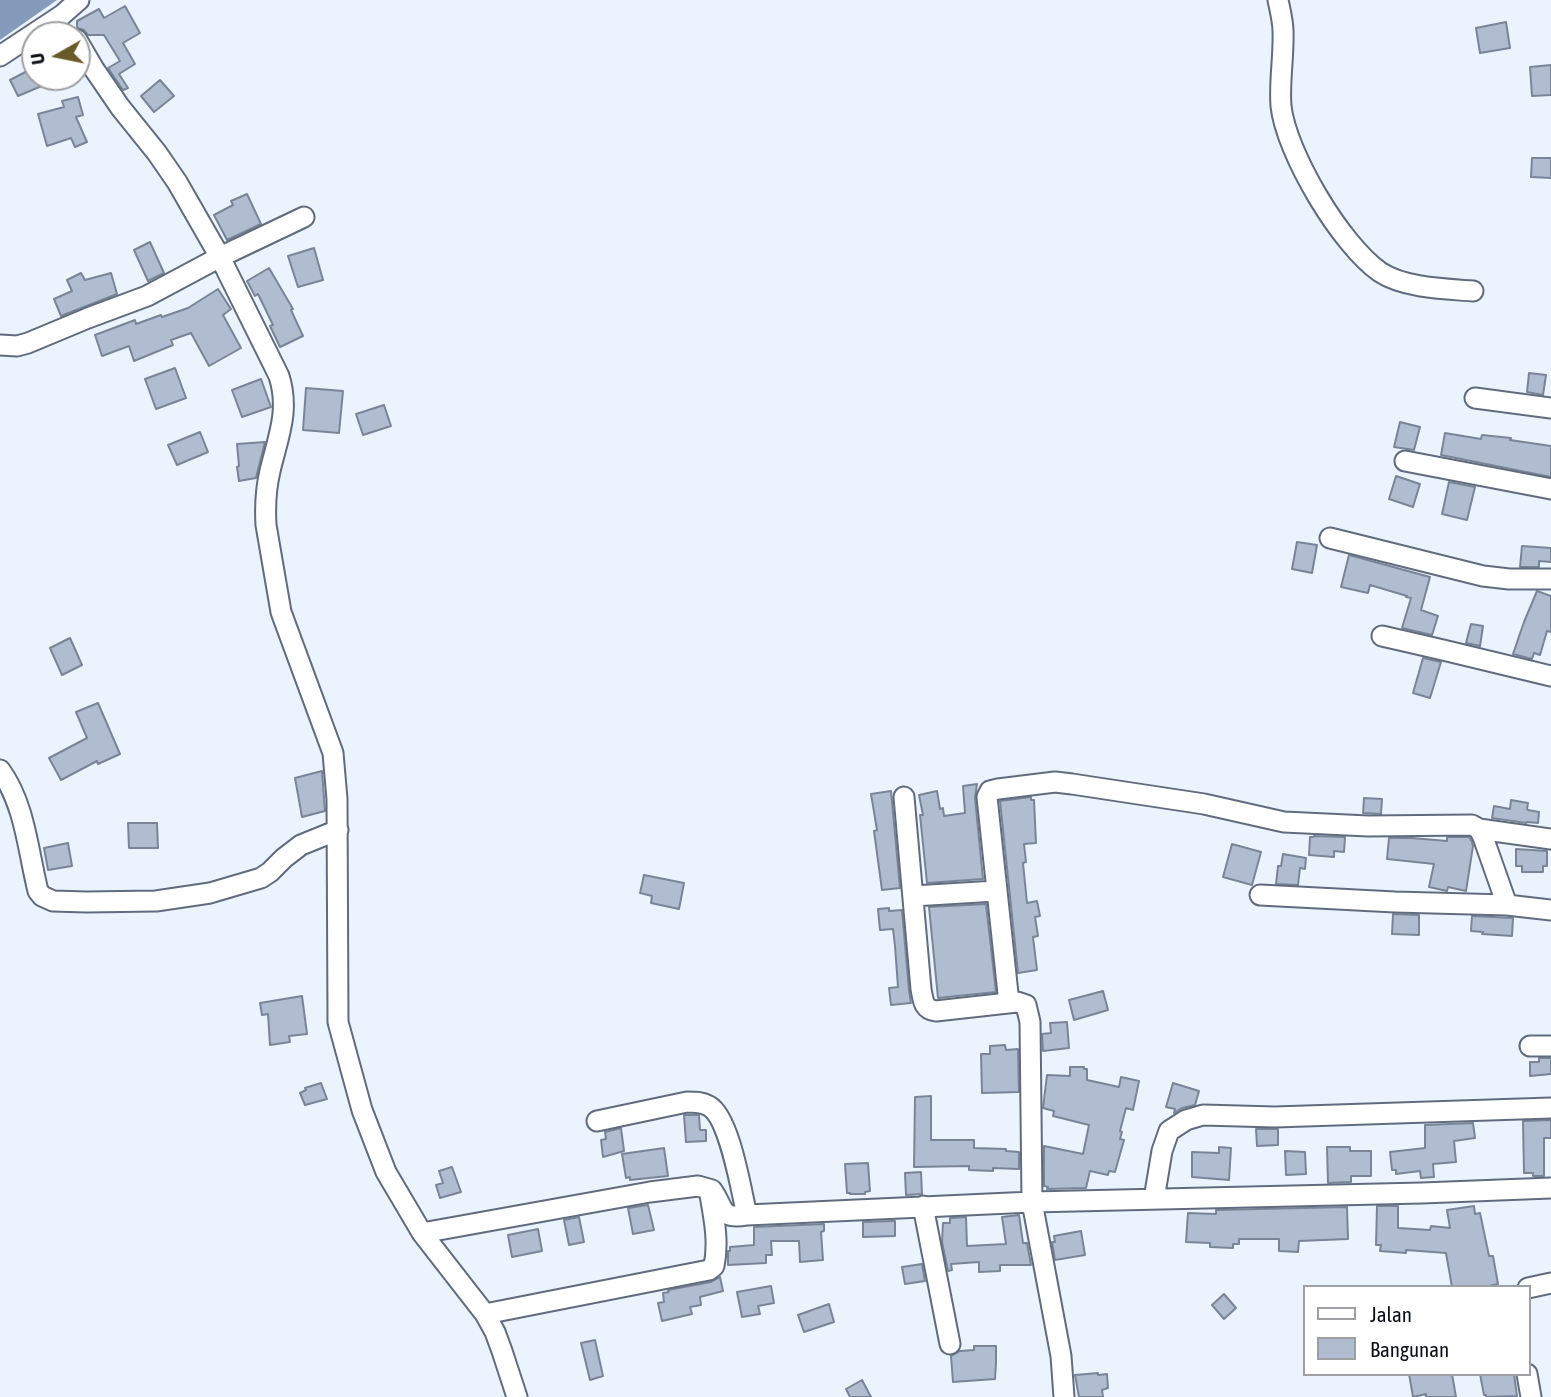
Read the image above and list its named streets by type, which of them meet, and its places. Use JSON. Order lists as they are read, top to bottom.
{
  "legend": ["Jalan", "Bangunan"],
  "north": "left"
}
